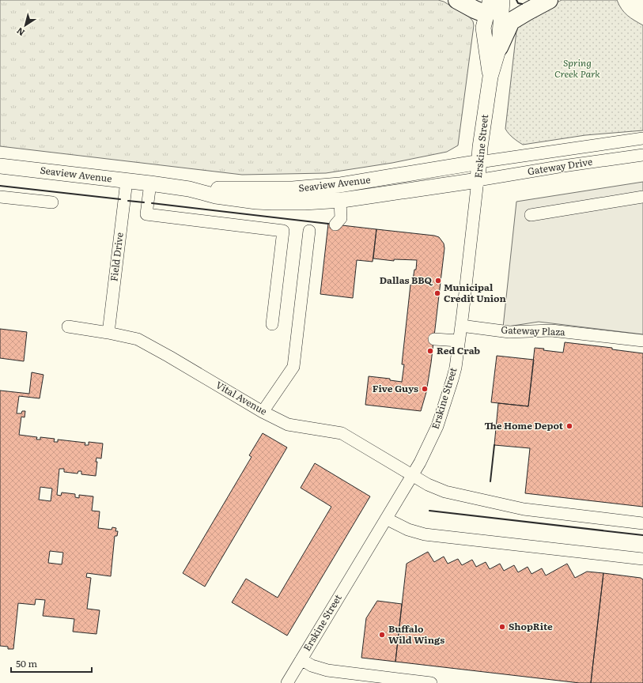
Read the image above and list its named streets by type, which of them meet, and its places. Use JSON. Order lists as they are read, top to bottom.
{
  "streets": {
    "main road": ["Erskine Street", "Seaview Avenue"],
    "street": [
      "Gateway Drive",
      "Field Drive",
      "Gateway Plaza",
      "Vital Avenue"
    ]
  },
  "crossings": [
    ["Erskine Street", "Gateway Drive"],
    ["Erskine Street", "Seaview Avenue"],
    ["Erskine Street", "Gateway Plaza"],
    ["Erskine Street", "Vital Avenue"],
    ["Gateway Drive", "Seaview Avenue"],
    ["Seaview Avenue", "Field Drive"],
    ["Field Drive", "Vital Avenue"]
  ],
  "parks": ["Spring Creek Park"],
  "places": [
    "Dallas BBQ",
    "Municipal Credit Union",
    "Red Crab",
    "Five Guys",
    "The Home Depot",
    "ShopRite",
    "Buffalo Wild Wings"
  ],
  "scale_bar": "50 m",
  "north": "bottom left"
}
